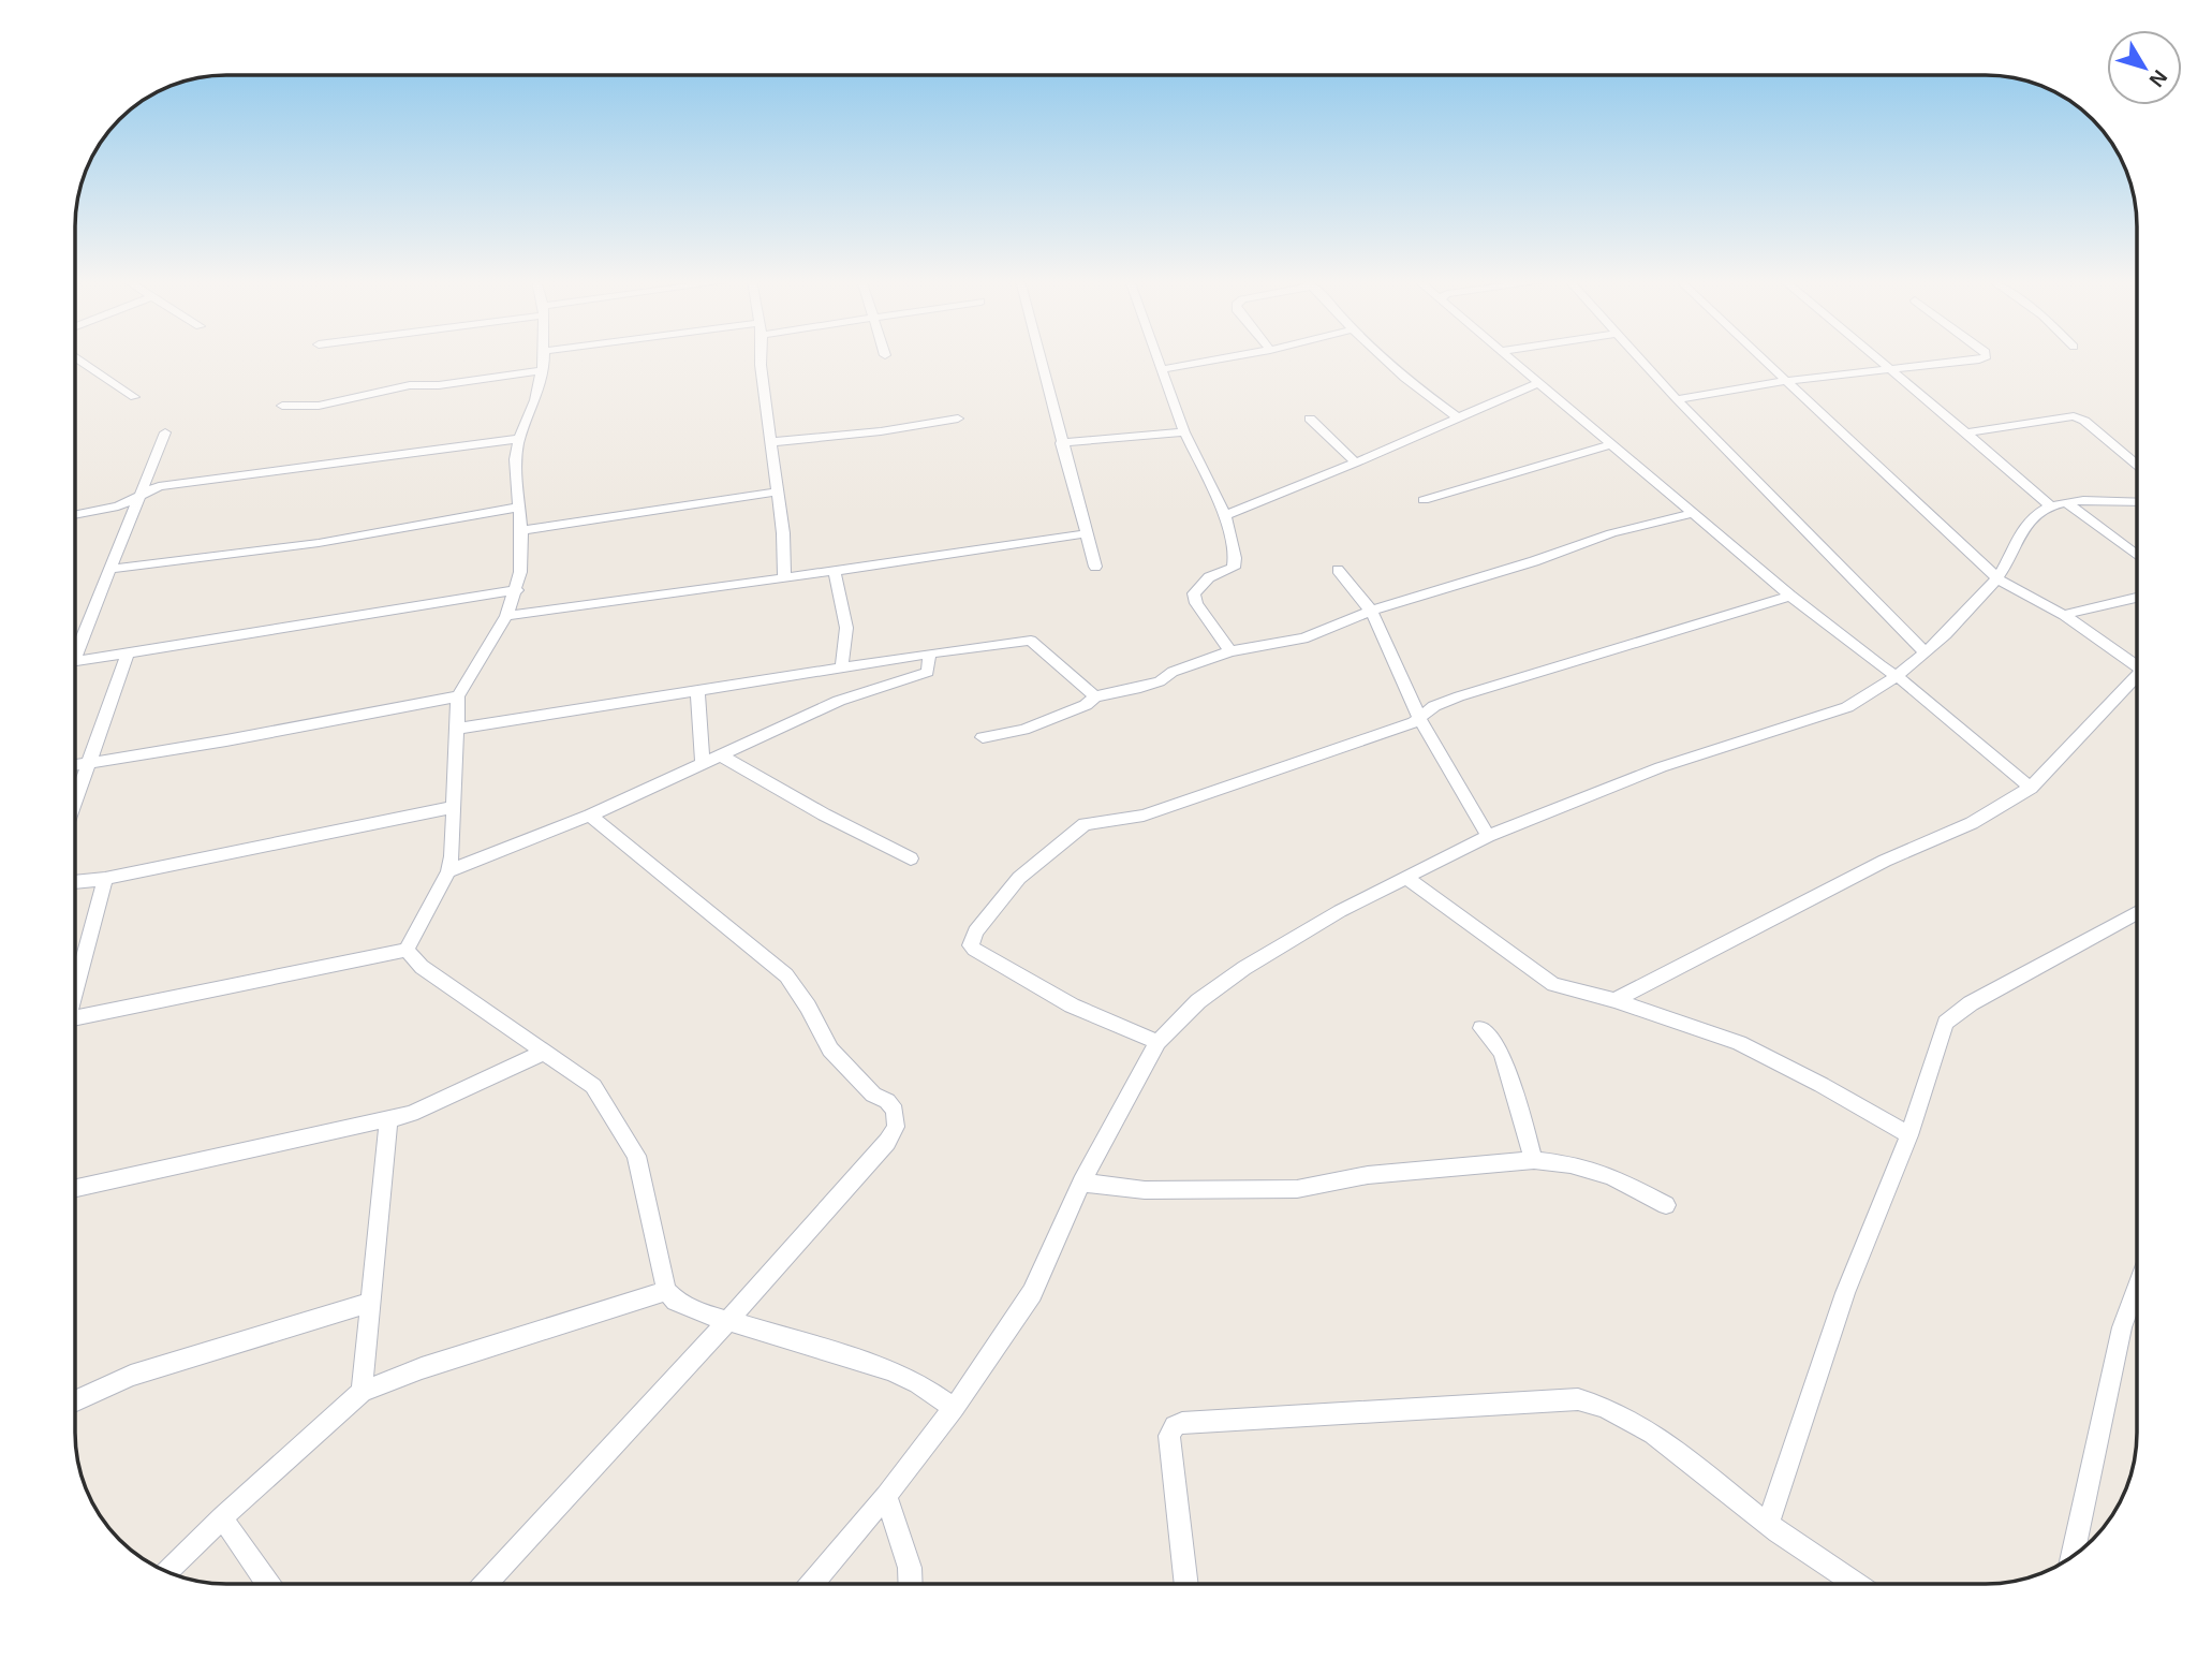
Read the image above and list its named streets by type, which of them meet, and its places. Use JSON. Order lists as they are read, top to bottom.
{
  "north": "bottom right"
}
